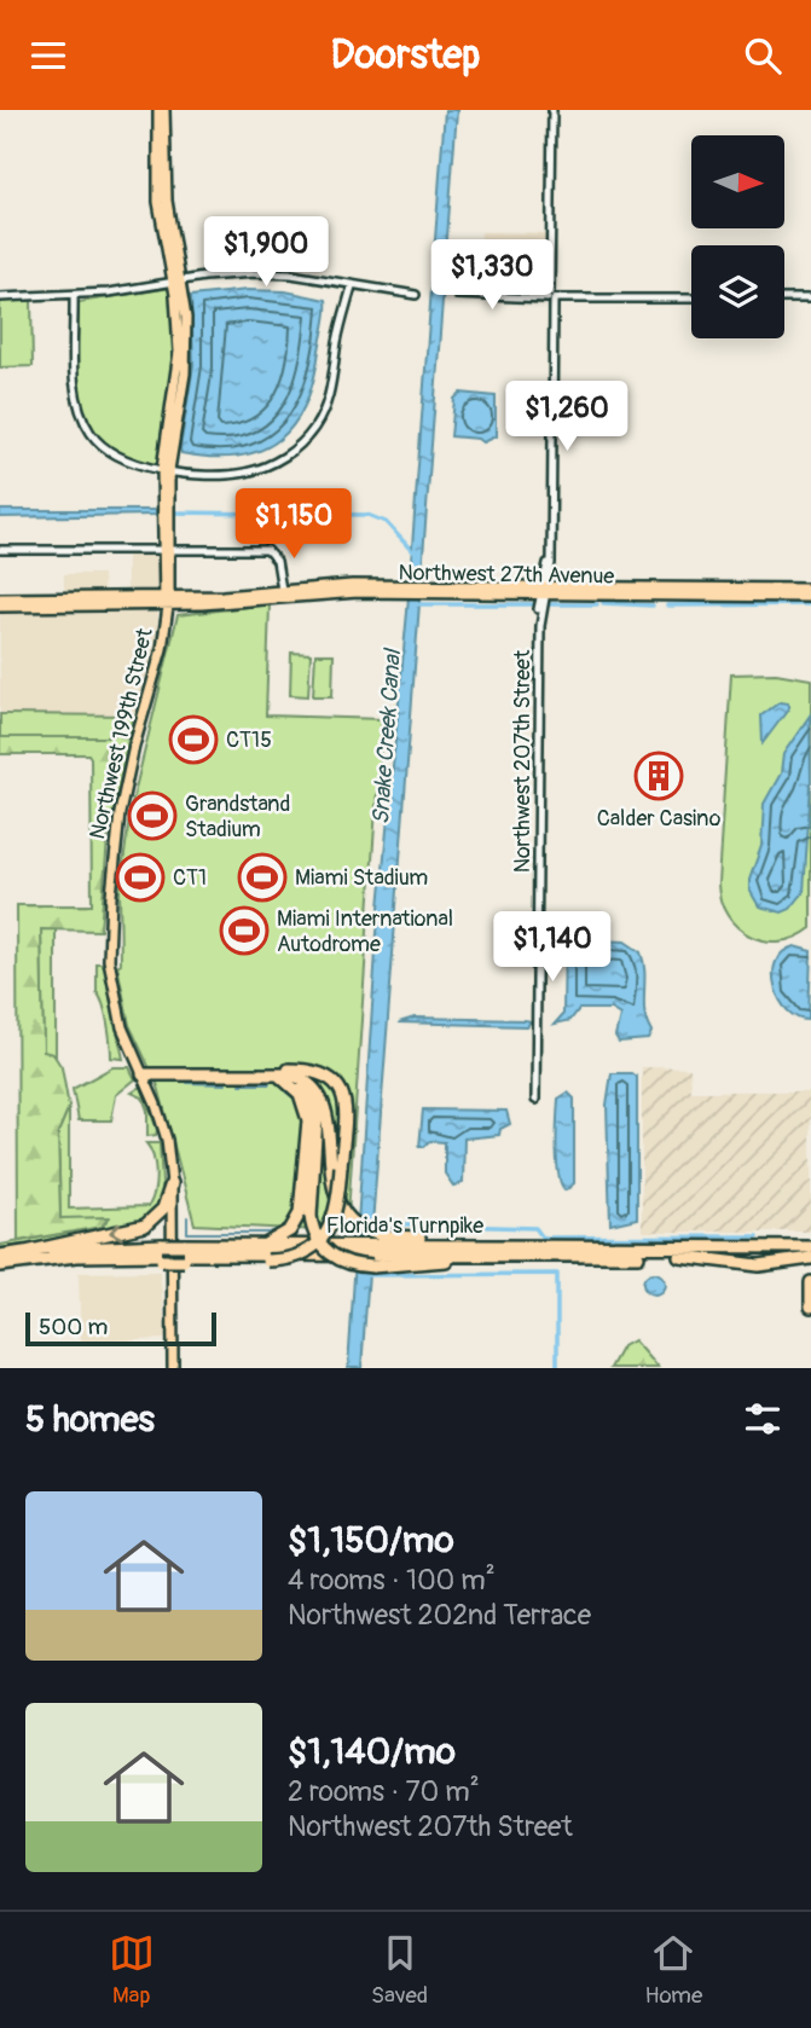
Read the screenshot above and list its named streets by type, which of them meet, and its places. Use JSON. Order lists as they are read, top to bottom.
{
  "streets": {
    "highway": ["Florida's Turnpike"],
    "main road": ["Northwest 27th Avenue", "Northwest 199th Street"],
    "street": ["Northwest 207th Street"]
  },
  "crossings": [
    ["Northwest 27th Avenue", "Northwest 199th Street"],
    ["Northwest 27th Avenue", "Northwest 207th Street"]
  ],
  "water": ["Snake Creek Canal"],
  "places": {
    "sports": [
      "CT15",
      "Grandstand Stadium",
      "CT1",
      "Miami Stadium",
      "Miami International Autodrome"
    ],
    "building": ["Calder Casino"]
  },
  "scale_bar": "500 m",
  "north": "right",
  "page": {
    "header": "Doorstep",
    "price": [
      "$1,900",
      "$1,330",
      "$1,260",
      "$1,150",
      "$1,140"
    ],
    "scale": "500 m",
    "heading": "5 homes",
    "list": [
      {
        "name": "$1,150/mo",
        "note": "4 rooms · 100 m² · Northwest 202nd Terrace"
      },
      {
        "name": "$1,140/mo",
        "note": "2 rooms · 70 m² · Northwest 207th Street"
      }
    ],
    "tabs": ["Map", "Saved", "Home"]
  }
}
